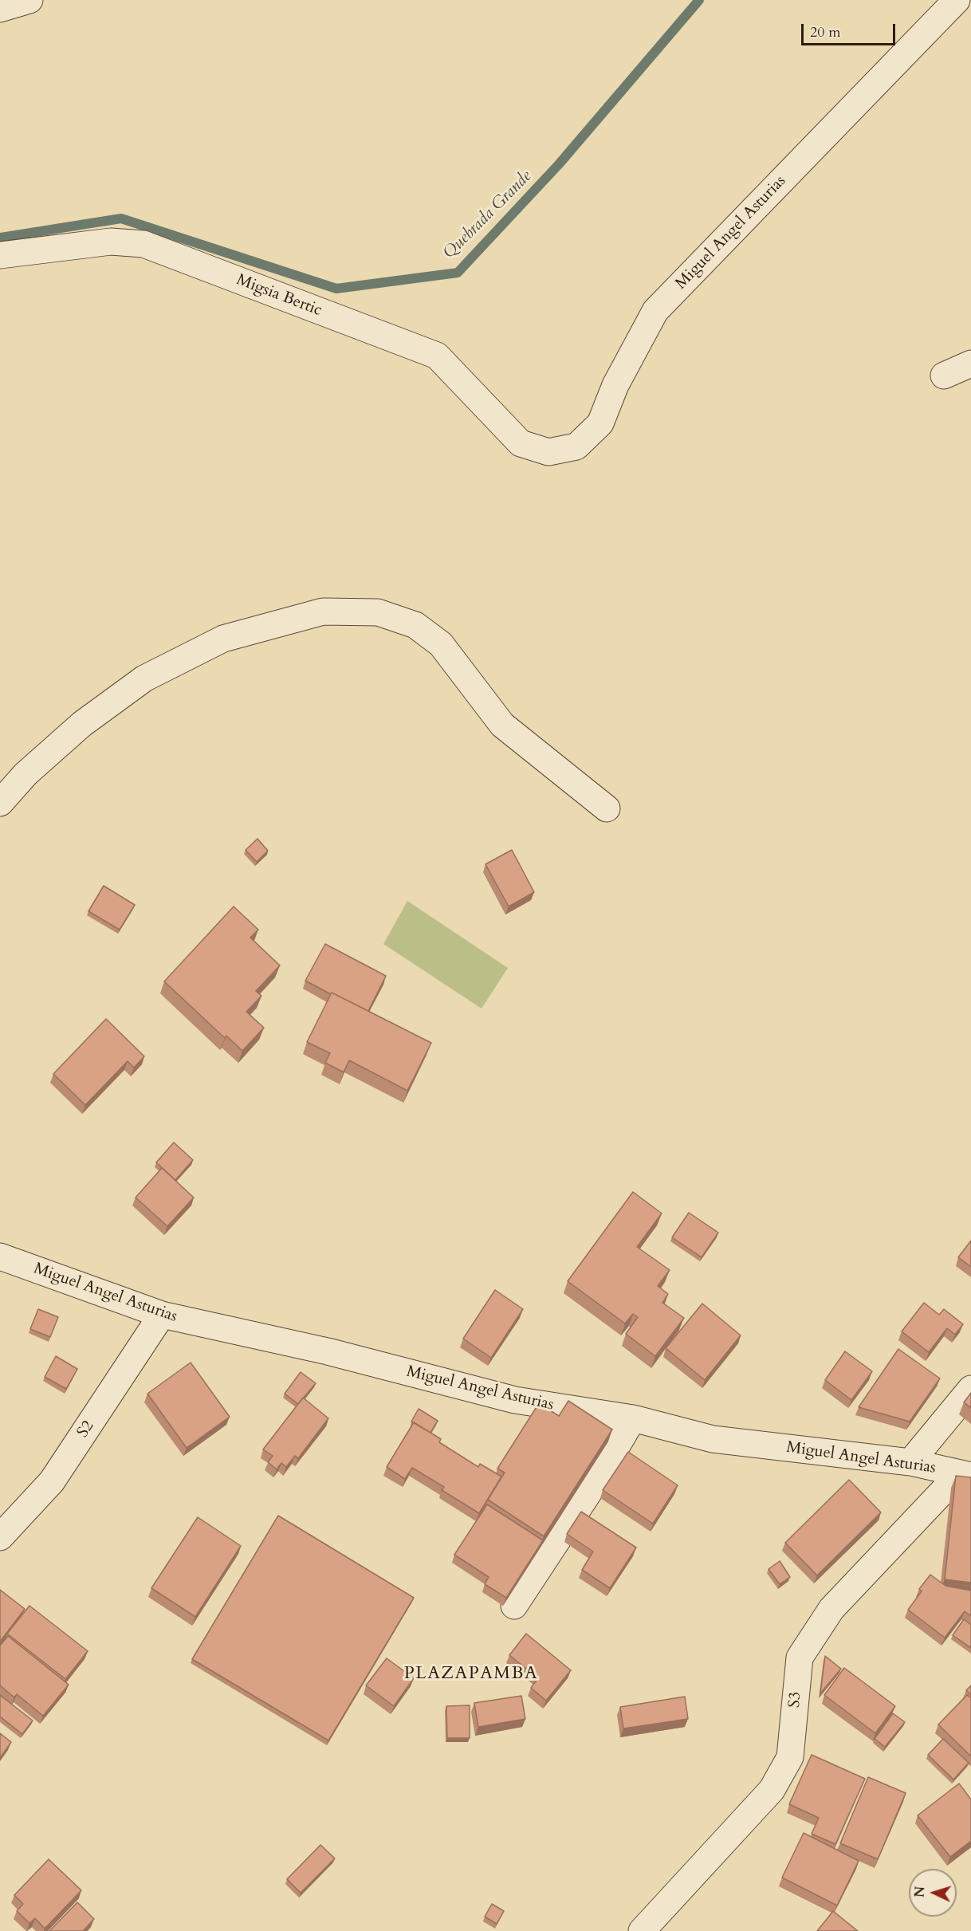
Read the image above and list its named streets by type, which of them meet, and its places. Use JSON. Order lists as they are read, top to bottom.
{
  "streets": {
    "street": [
      "Miguel Angel Asturias",
      "Migsia Bertic",
      "S2",
      "S3"
    ]
  },
  "crossings": [
    ["Miguel Angel Asturias", "Migsia Bertic"],
    ["Miguel Angel Asturias", "S2"],
    ["Miguel Angel Asturias", "S3"]
  ],
  "districts": ["PLAZAPAMBA"],
  "water": ["Quebrada Grande"],
  "scale_bar": "20 m",
  "north": "left"
}
